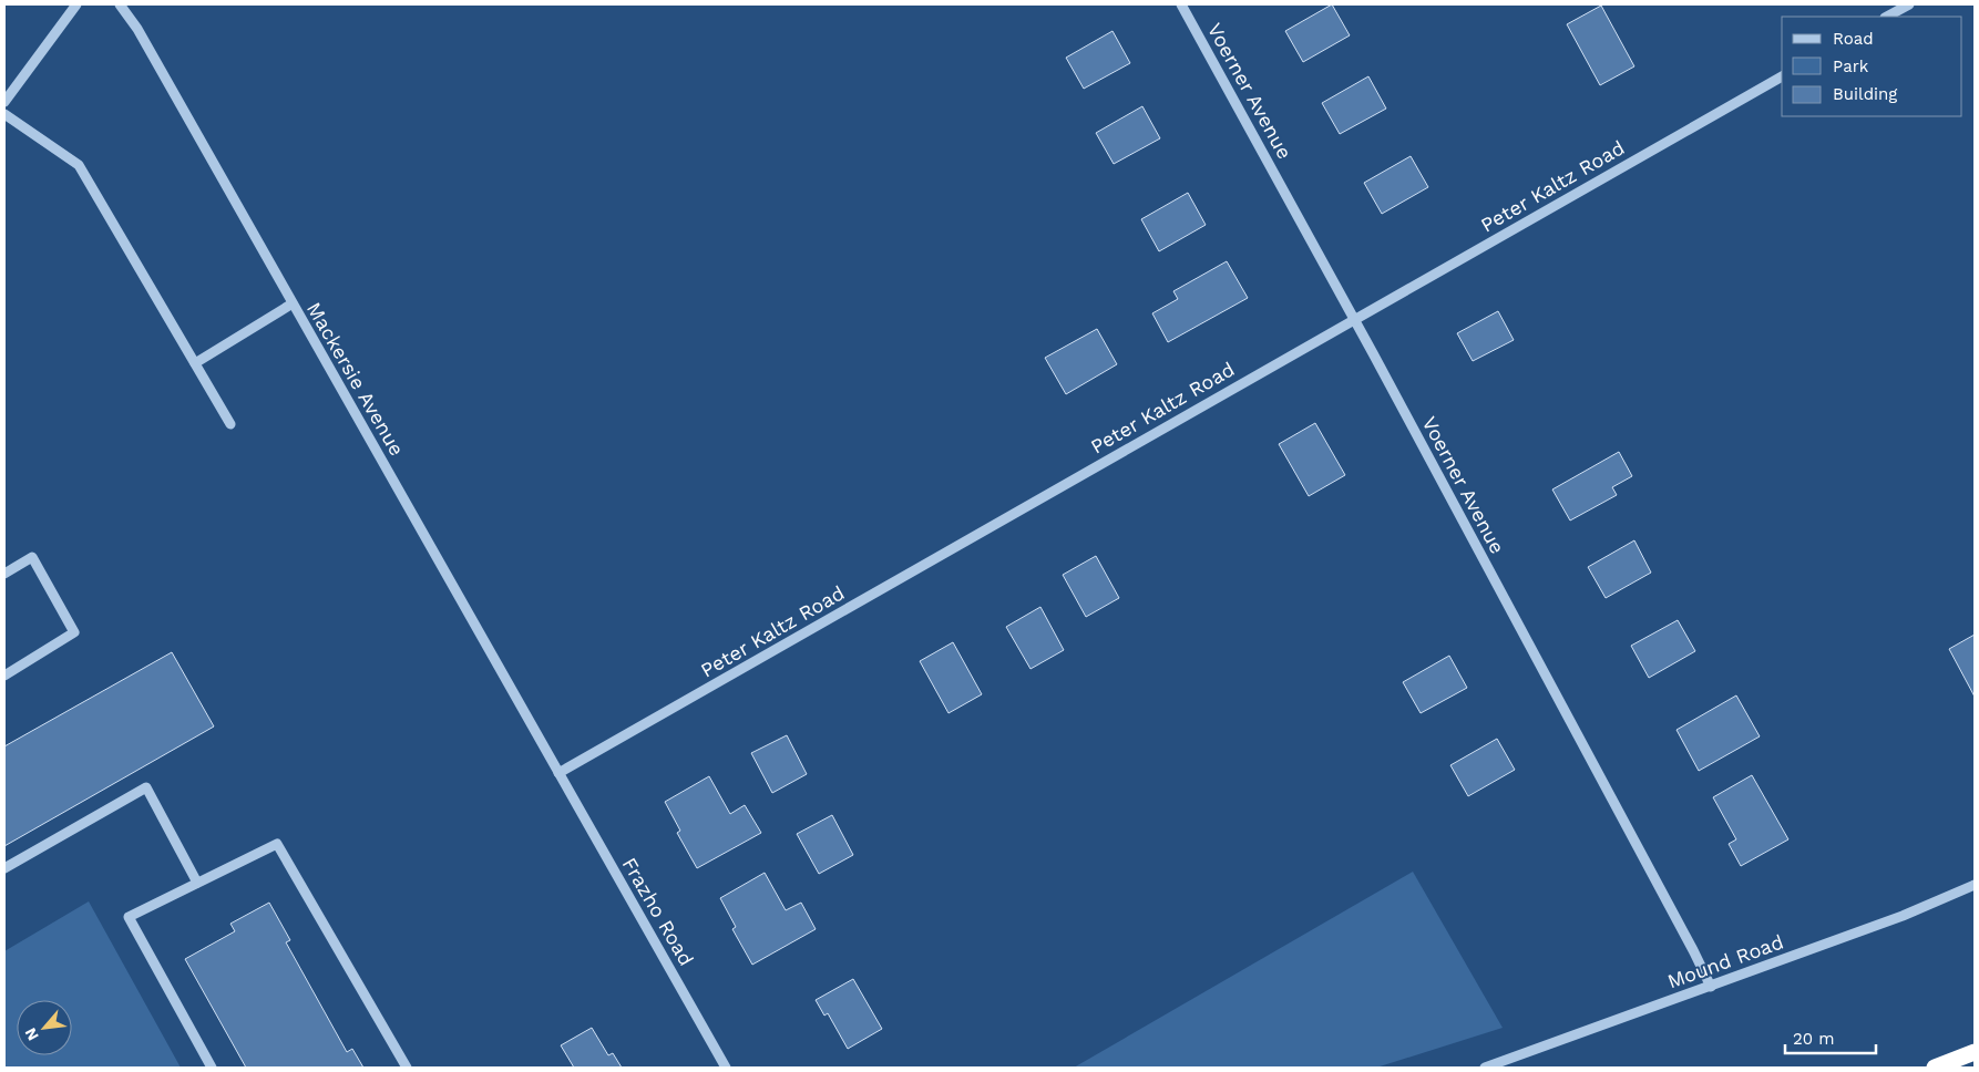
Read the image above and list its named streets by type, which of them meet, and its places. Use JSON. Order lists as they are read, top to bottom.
{
  "streets": {
    "street": [
      "Voerner Avenue",
      "Peter Kaltz Road",
      "Mackersie Avenue",
      "Frazho Road",
      "Mound Road"
    ]
  },
  "crossings": [
    ["Voerner Avenue", "Peter Kaltz Road"],
    ["Voerner Avenue", "Mound Road"],
    ["Peter Kaltz Road", "Mackersie Avenue"],
    ["Peter Kaltz Road", "Frazho Road"],
    ["Mackersie Avenue", "Frazho Road"]
  ],
  "legend": ["Road", "Park", "Building"],
  "scale_bar": "20 m",
  "north": "bottom left"
}
